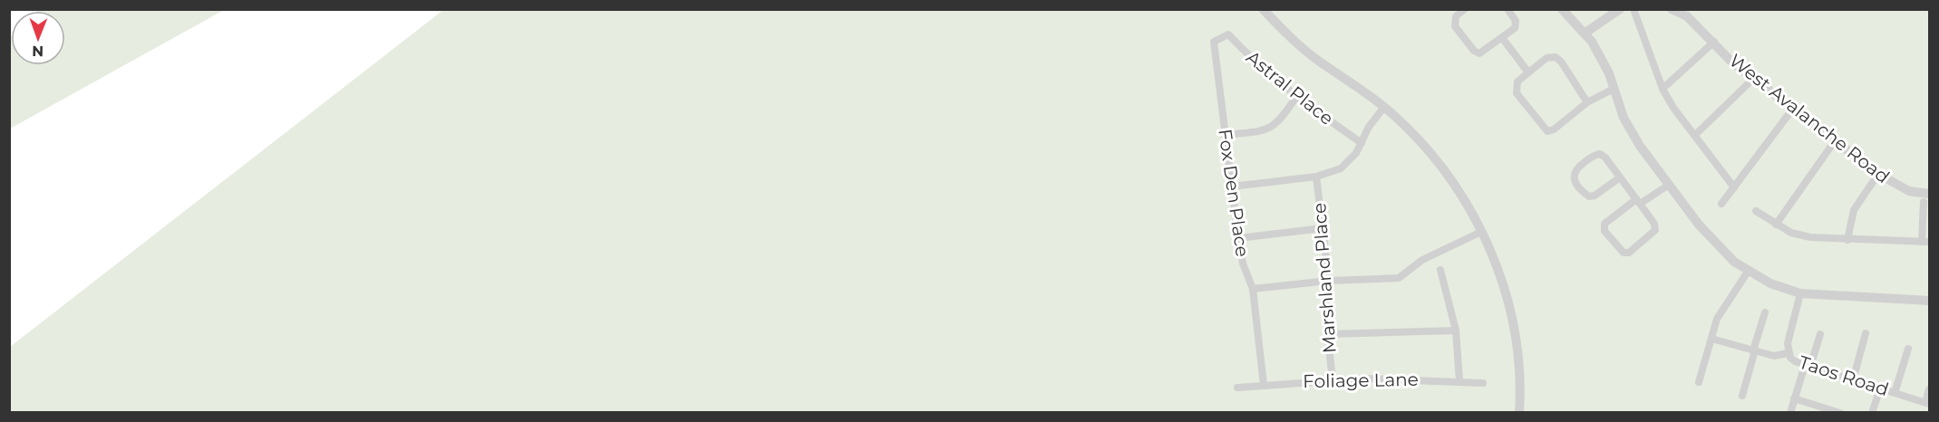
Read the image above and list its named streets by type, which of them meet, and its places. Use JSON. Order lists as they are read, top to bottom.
{
  "streets": {
    "street": [
      "Astral Place",
      "West Avalanche Road",
      "Fox Den Place",
      "Marshland Place",
      "Taos Road",
      "Foliage Lane"
    ]
  },
  "crossings": [
    ["Astral Place", "Fox Den Place"],
    ["Fox Den Place", "Foliage Lane"],
    ["Marshland Place", "Foliage Lane"]
  ],
  "north": "bottom"
}
